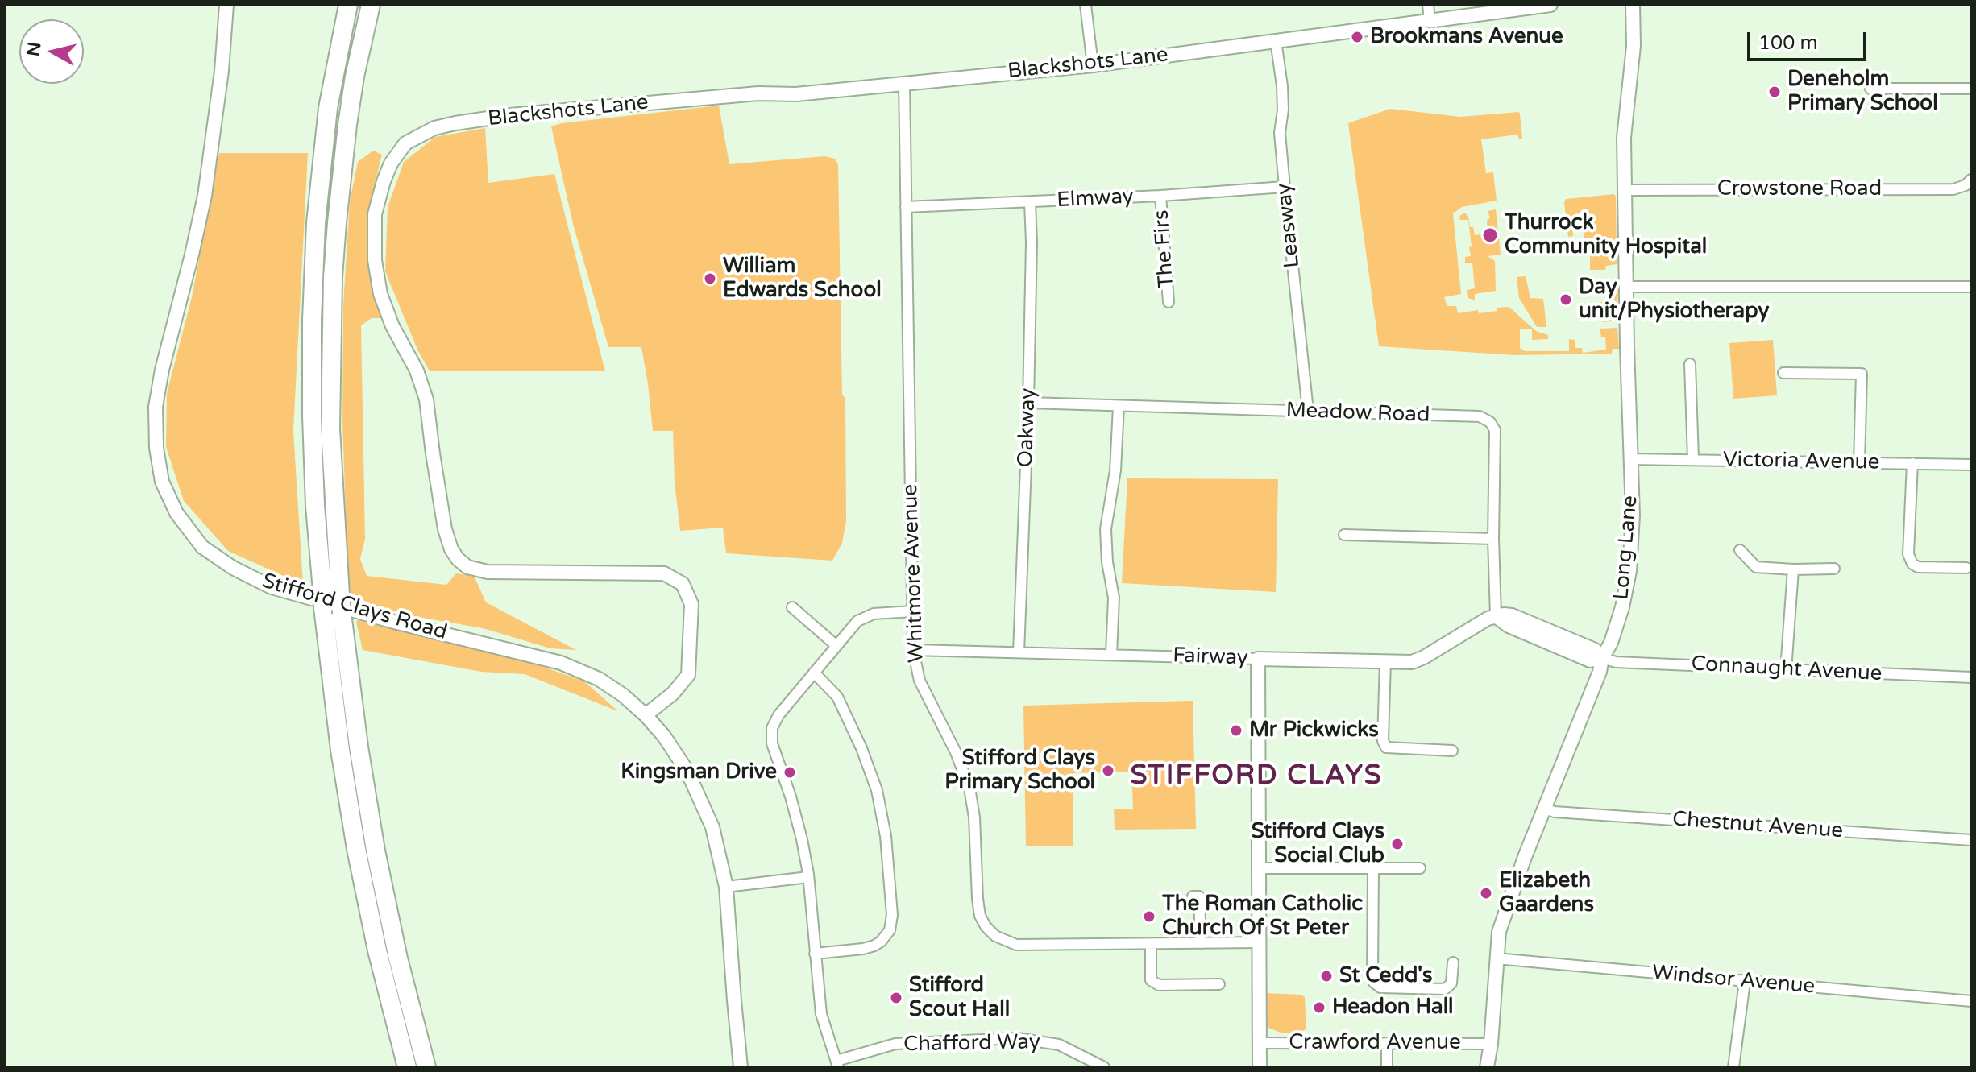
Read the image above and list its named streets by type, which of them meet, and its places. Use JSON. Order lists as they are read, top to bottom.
{
  "streets": {
    "street": [
      "Blackshots Lane",
      "Crowstone Road",
      "Elmway",
      "Leasway",
      "The Firs",
      "Meadow Road",
      "Oakway",
      "Victoria Avenue",
      "Long Lane",
      "Whitmore Avenue",
      "Stifford Clays Road",
      "Fairway",
      "Connaught Avenue",
      "Chestnut Avenue",
      "Windsor Avenue",
      "Crawford Avenue",
      "Chafford Way"
    ]
  },
  "crossings": [
    ["Blackshots Lane", "Leasway"],
    ["Blackshots Lane", "Whitmore Avenue"],
    ["Blackshots Lane", "Stifford Clays Road"],
    ["Crowstone Road", "Long Lane"],
    ["Elmway", "Leasway"],
    ["Elmway", "The Firs"],
    ["Elmway", "Oakway"],
    ["Elmway", "Whitmore Avenue"],
    ["Leasway", "Meadow Road"],
    ["Meadow Road", "Oakway"],
    ["Meadow Road", "Fairway"],
    ["Oakway", "Fairway"],
    ["Victoria Avenue", "Long Lane"],
    ["Long Lane", "Connaught Avenue"],
    ["Long Lane", "Chestnut Avenue"],
    ["Long Lane", "Windsor Avenue"],
    ["Long Lane", "Crawford Avenue"],
    ["Whitmore Avenue", "Fairway"]
  ],
  "districts": ["STIFFORD CLAYS"],
  "places": [
    "Brookmans Avenue",
    "Deneholm Primary School",
    "Thurrock Community Hospital",
    "William Edwards School",
    "Day unit/Physiotherapy",
    "Mr Pickwicks",
    "Stifford Clays Primary School",
    "Kingsman Drive",
    "Stifford Clays Social Club",
    "Elizabeth Gaardens",
    "The Roman Catholic Church Of St Peter",
    "St Cedd's",
    "Stifford Scout Hall",
    "Headon Hall"
  ],
  "scale_bar": "100 m",
  "north": "left"
}
